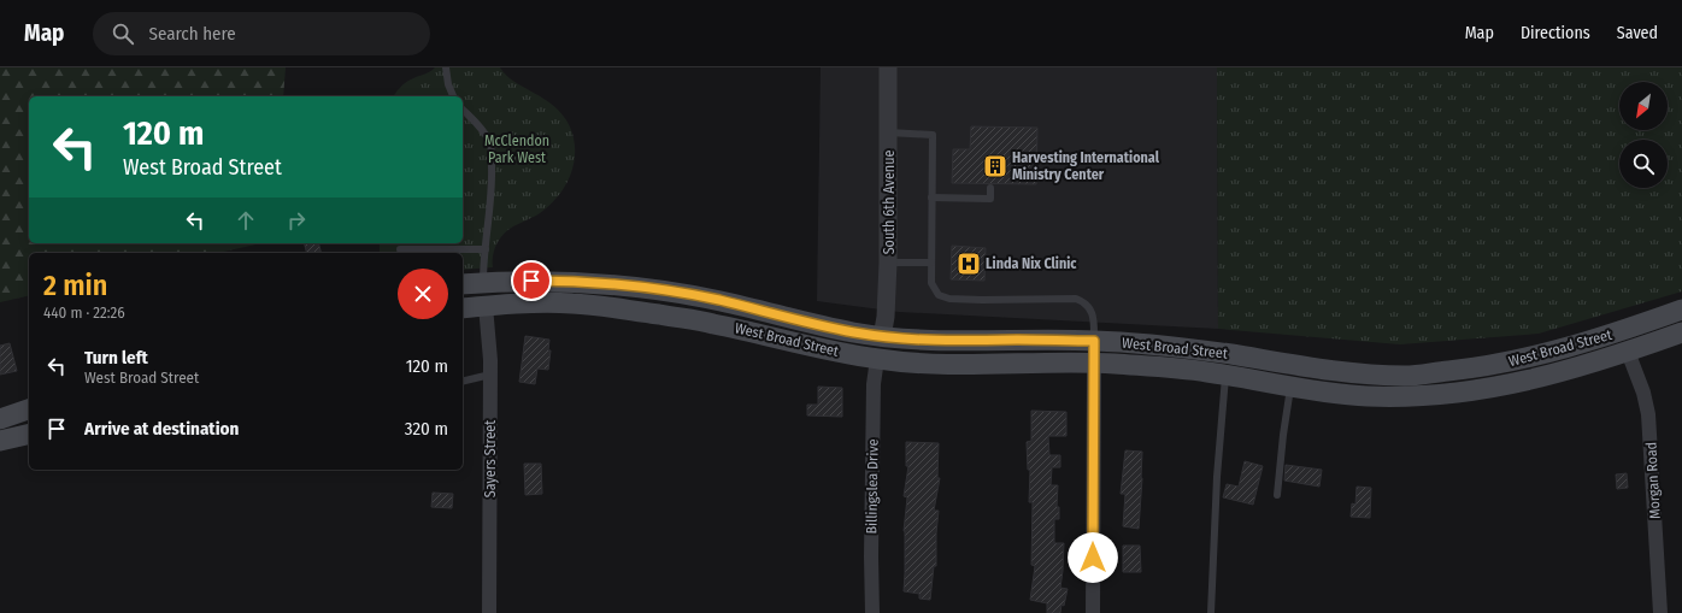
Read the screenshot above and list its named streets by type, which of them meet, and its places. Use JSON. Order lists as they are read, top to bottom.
{
  "streets": {
    "main road": ["West Broad Street"],
    "street": [
      "South 6th Avenue",
      "Sayers Street",
      "Morgan Road",
      "Billingslea Drive"
    ]
  },
  "crossings": [
    ["South 6th Avenue", "West Broad Street"],
    ["West Broad Street", "Sayers Street"],
    ["West Broad Street", "Morgan Road"],
    ["West Broad Street", "Billingslea Drive"]
  ],
  "parks": ["McClendon Park West"],
  "places": {
    "building": ["Harvesting International Ministry Center"],
    "hospital": ["Linda Nix Clinic"]
  },
  "north": "bottom left",
  "page": {
    "header": "Map",
    "search": "Search here",
    "nav": ["Map", "Directions", "Saved"],
    "turn": ["120 m", "West Broad Street"],
    "heading": ["2 min", "440 m · 22:26"],
    "list": [
      {
        "name": "Turn left",
        "note": "West Broad Street",
        "value": "120 m"
      },
      {
        "name": "Arrive at destination",
        "value": "320 m"
      }
    ]
  }
}
